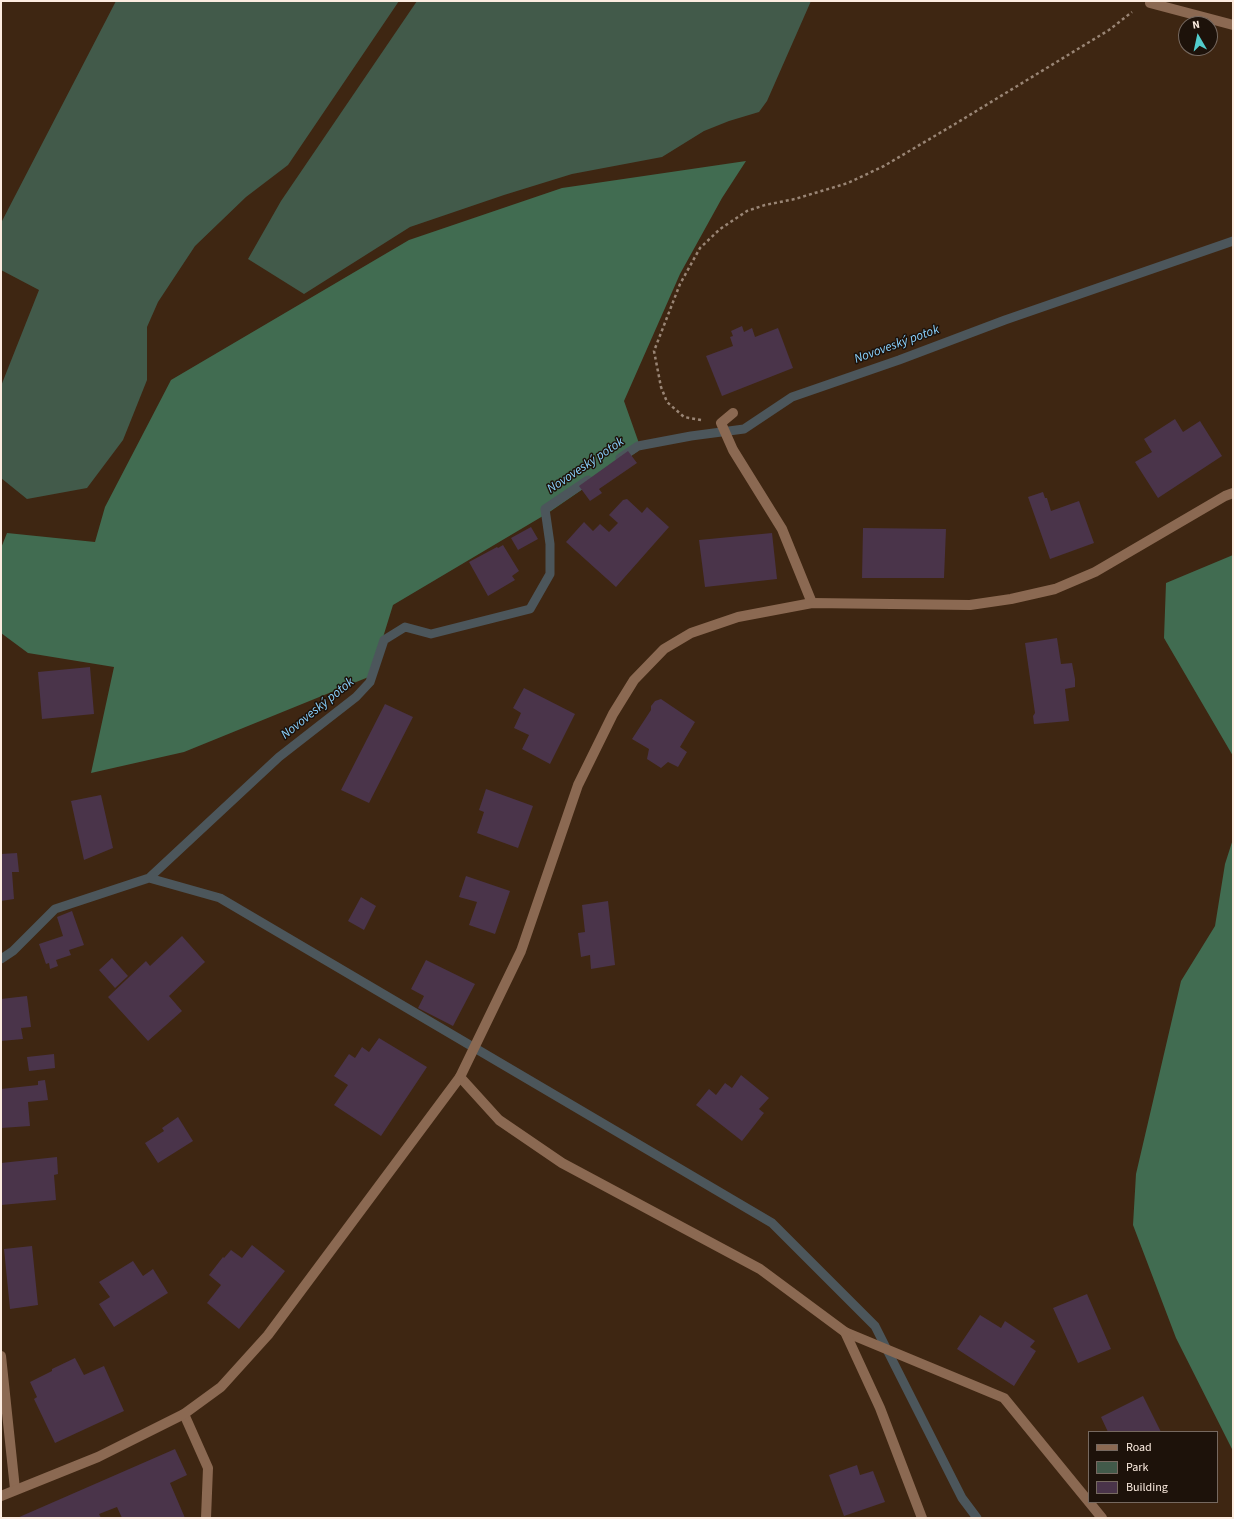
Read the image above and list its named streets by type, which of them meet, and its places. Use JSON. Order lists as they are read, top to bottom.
{
  "water": ["Novoveský potok"],
  "legend": ["Road", "Park", "Building"],
  "north": "top"
}
